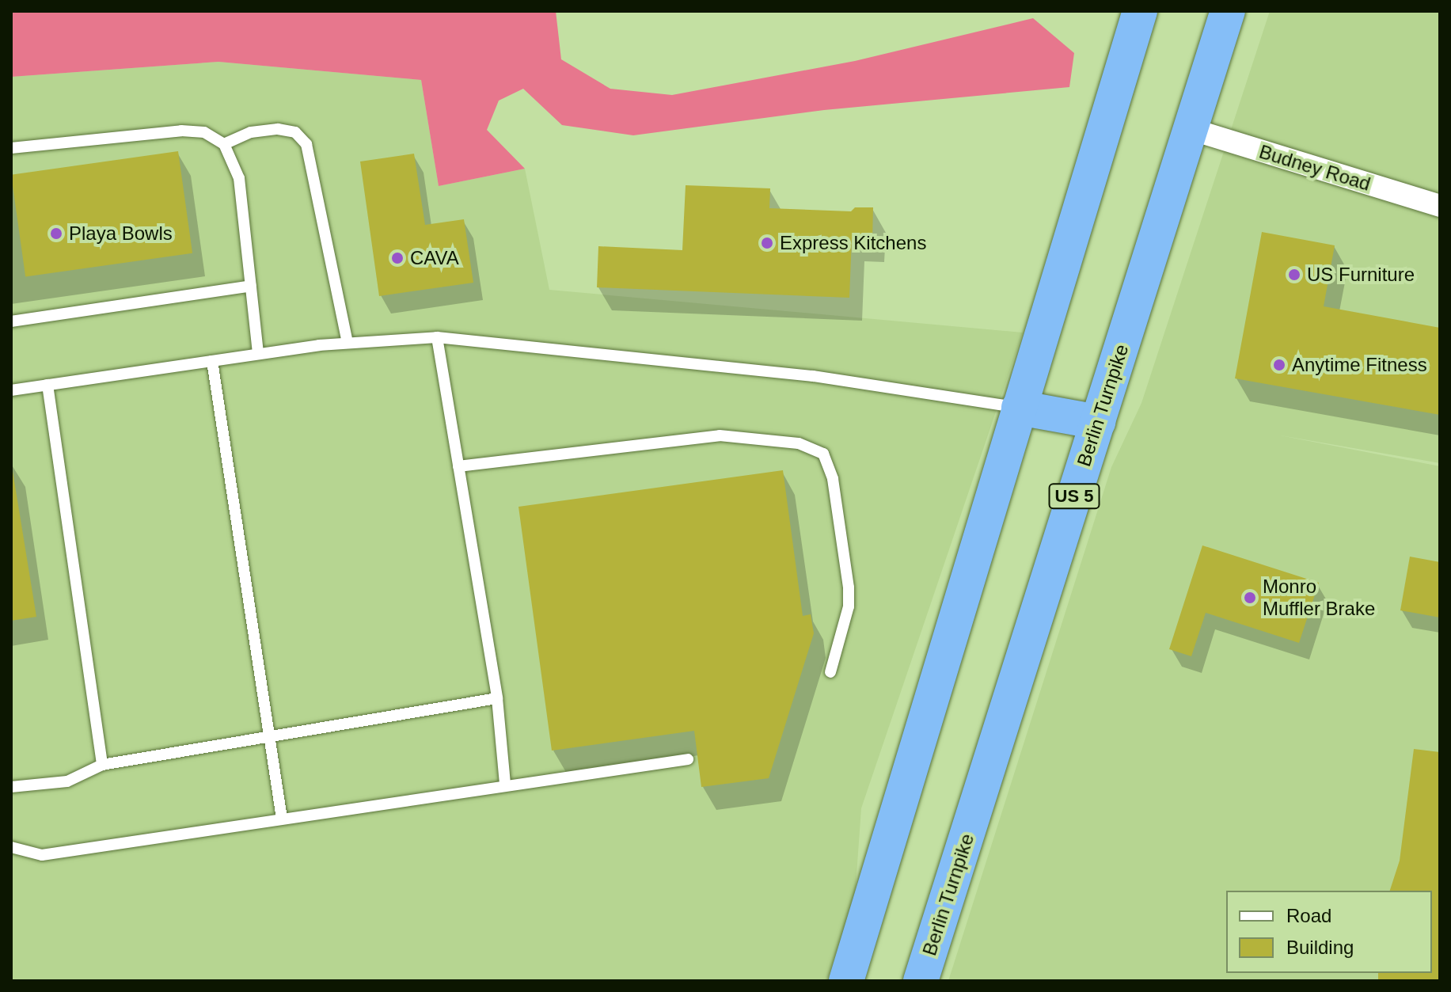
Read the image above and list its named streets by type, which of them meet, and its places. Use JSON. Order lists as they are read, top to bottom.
{
  "streets": {
    "highway": ["Berlin Turnpike", "US 5"],
    "street": ["Budney Road"]
  },
  "crossings": [
    ["Budney Road", "Berlin Turnpike"]
  ],
  "places": [
    "Playa Bowls",
    "Express Kitchens",
    "CAVA",
    "US Furniture",
    "Anytime Fitness",
    "Monro Muffler Brake"
  ],
  "legend": ["Road", "Building"]
}
